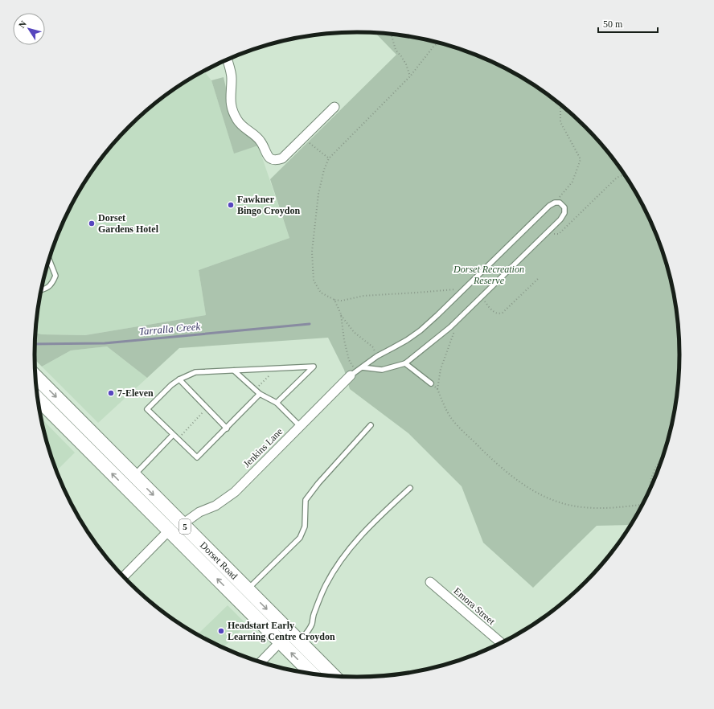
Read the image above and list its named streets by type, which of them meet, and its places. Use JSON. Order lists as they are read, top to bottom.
{
  "streets": {
    "main road": ["5", "Dorset Road"],
    "street": ["Jenkins Lane", "Emora Street"]
  },
  "crossings": [
    ["Jenkins Lane", "Dorset Road"]
  ],
  "water": ["Tarralla Creek"],
  "parks": ["Dorset Recreation Reserve"],
  "places": [
    "Fawkner Bingo Croydon",
    "Dorset Gardens Hotel",
    "7-Eleven",
    "Headstart Early Learning Centre Croydon"
  ],
  "scale_bar": "50 m",
  "north": "top left"
}
